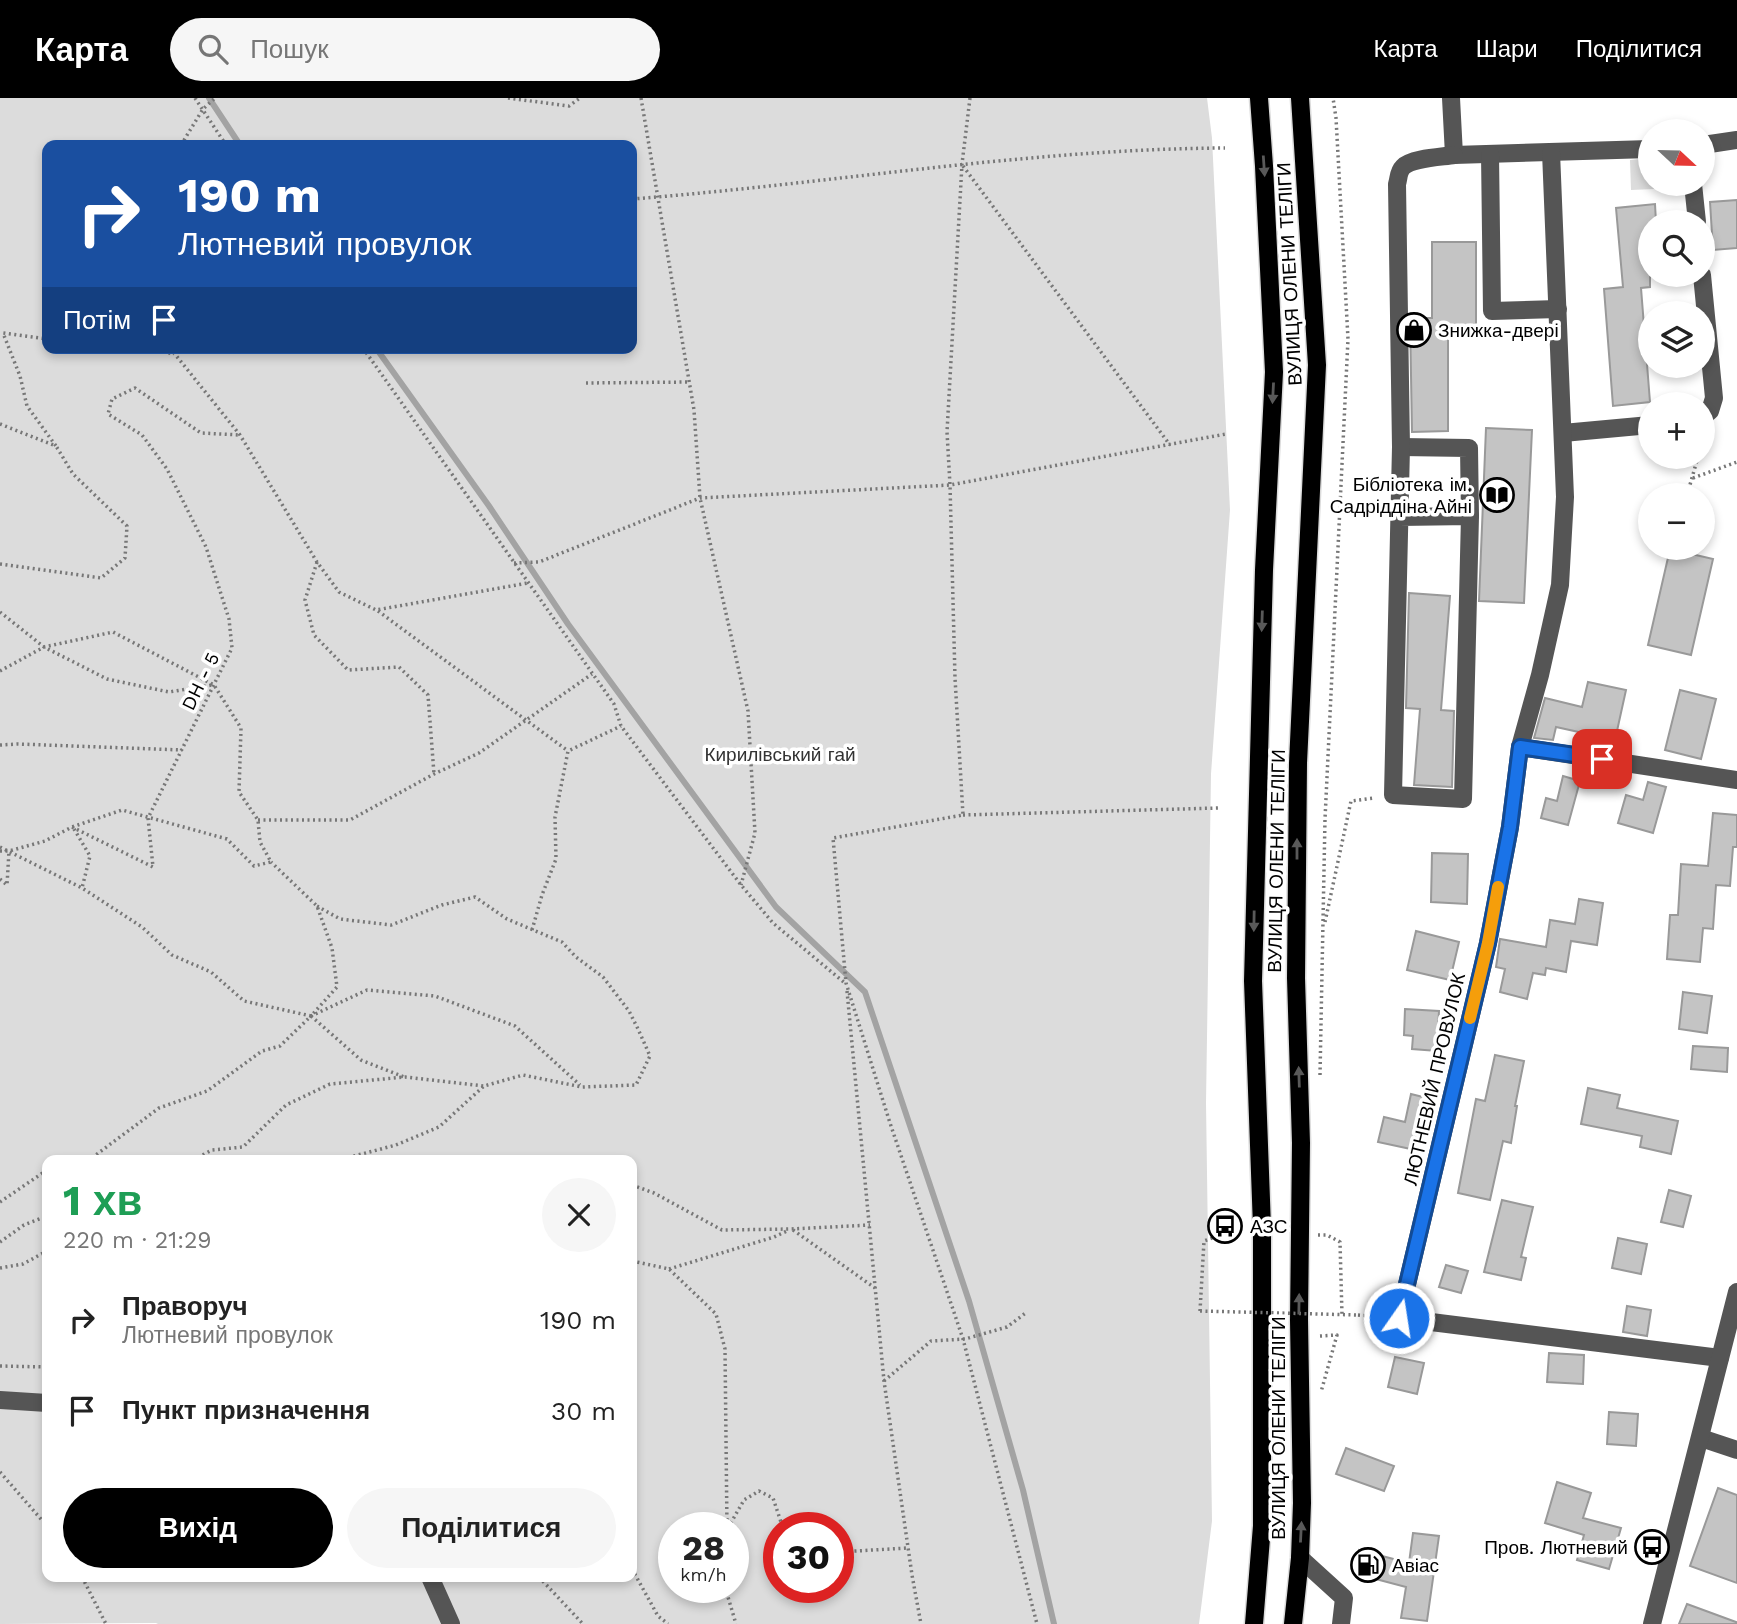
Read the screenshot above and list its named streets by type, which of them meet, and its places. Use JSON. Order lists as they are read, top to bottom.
{
  "streets": {
    "main road": ["ВУЛИЦЯ ОЛЕНИ ТЕЛІГИ"],
    "street": ["ЛЮТНЕВИЙ ПРОВУЛОК"],
    "path": ["DH - 5"]
  },
  "parks": ["Кирилівський гай"],
  "places": {
    "shop": ["Знижка-двері"],
    "library": ["Бібліотека ім. Садріддіна Айні"],
    "bus stop": ["АЗС", "Пров. Лютневий"],
    "fuel station": ["Авіас"]
  },
  "north": "right",
  "page": {
    "header": "Карта",
    "search": "Пошук",
    "nav": ["Карта", "Шари", "Поділитися"],
    "map_buttons": ["+", "−"],
    "turn": ["190 m", "Лютневий провулок"],
    "then": "Потім",
    "heading": ["1 хв", "220 m · 21:29"],
    "list": [
      {
        "name": "Праворуч",
        "note": "Лютневий провулок",
        "value": "190 m"
      },
      {
        "name": "Пункт призначення",
        "value": "30 m"
      }
    ],
    "buttons": ["Вихід", "Поділитися"],
    "speed": "28 km/h",
    "limit": "30"
  }
}
